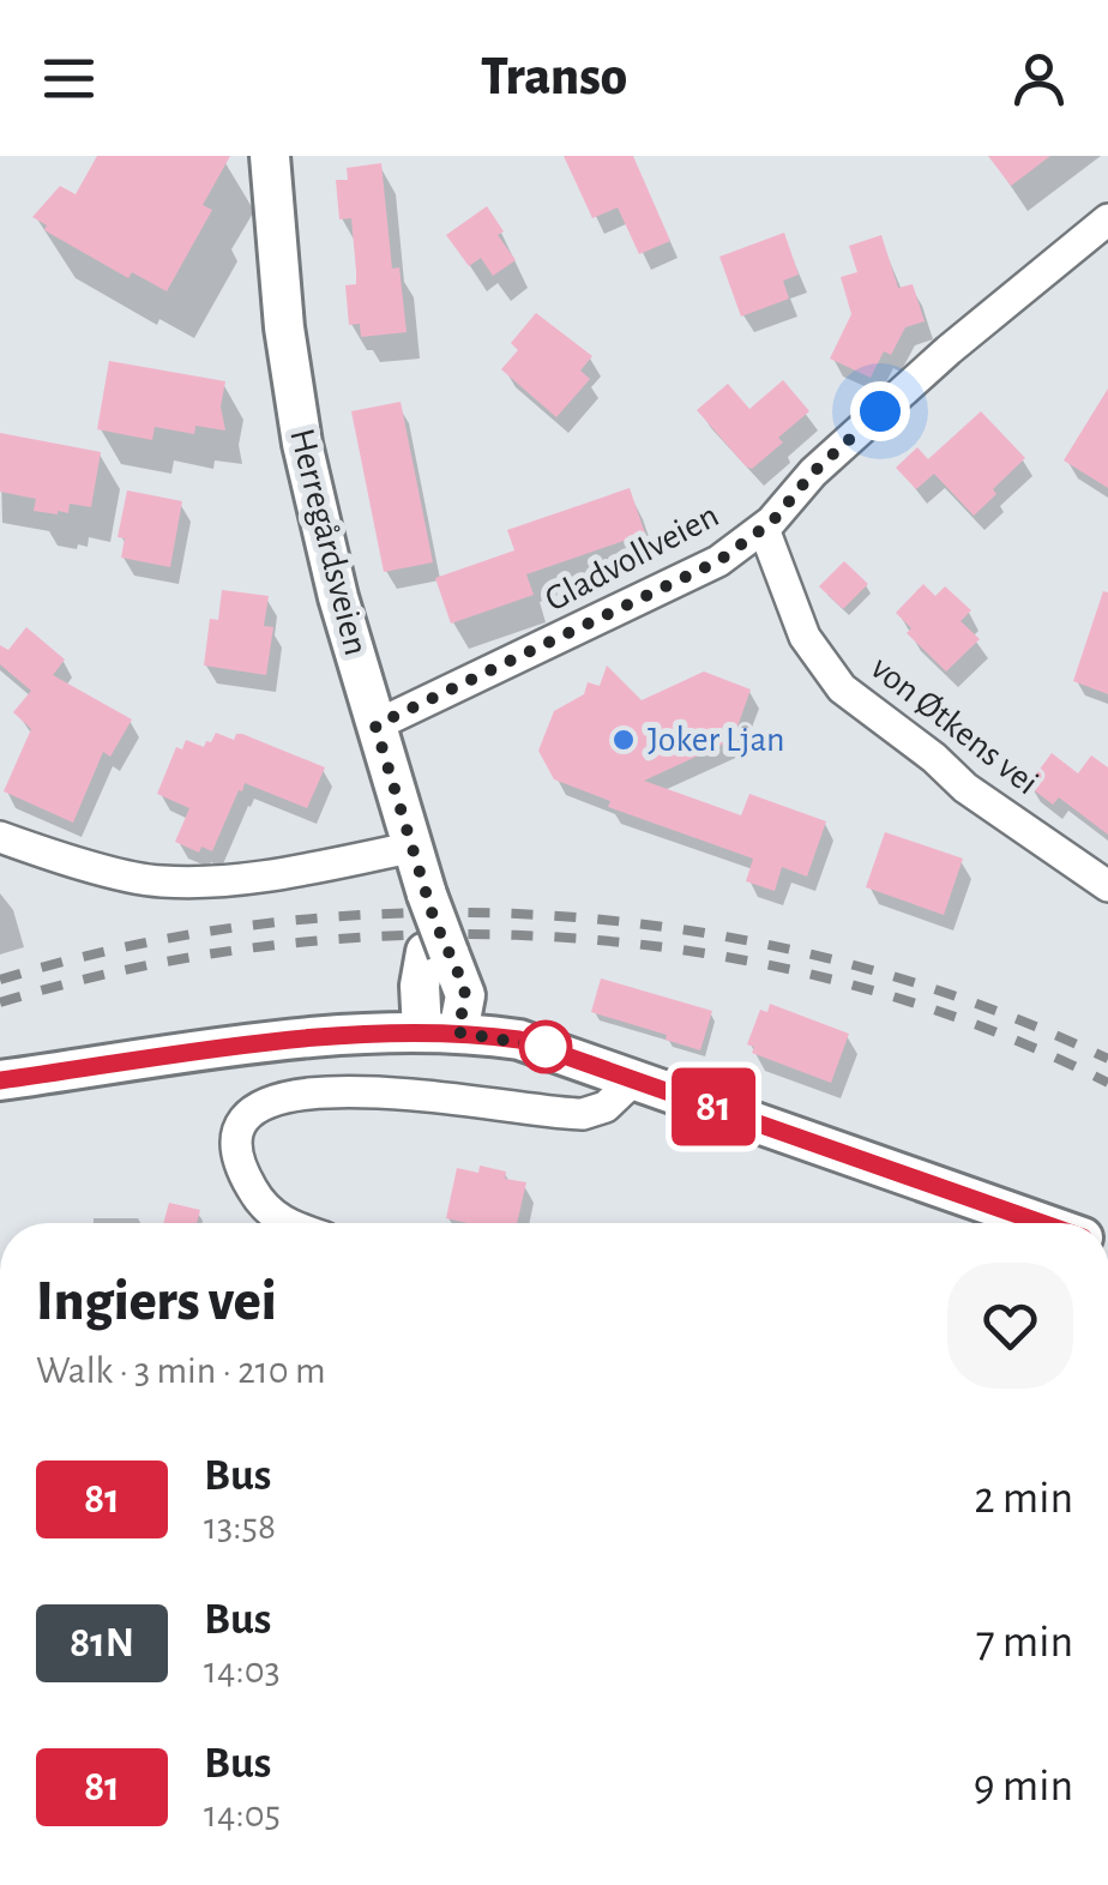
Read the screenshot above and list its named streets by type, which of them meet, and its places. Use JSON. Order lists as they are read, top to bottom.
{
  "streets": {
    "street": ["Herregårdsveien", "Gladvollveien", "von Øtkens vei"]
  },
  "crossings": [
    ["Herregårdsveien", "Gladvollveien"],
    ["Gladvollveien", "von Øtkens vei"]
  ],
  "places": ["Joker Ljan"],
  "lines": ["bus line 81"],
  "page": {
    "header": "Transo",
    "on_map": "81",
    "heading": ["Ingiers vei", "Walk · 3 min · 210 m"],
    "list": [
      {
        "mark": "81",
        "name": "Bus",
        "note": "13:58",
        "value": "2 min"
      },
      {
        "mark": "81N",
        "name": "Bus",
        "note": "14:03",
        "value": "7 min"
      },
      {
        "mark": "81",
        "name": "Bus",
        "note": "14:05",
        "value": "9 min"
      }
    ]
  }
}
